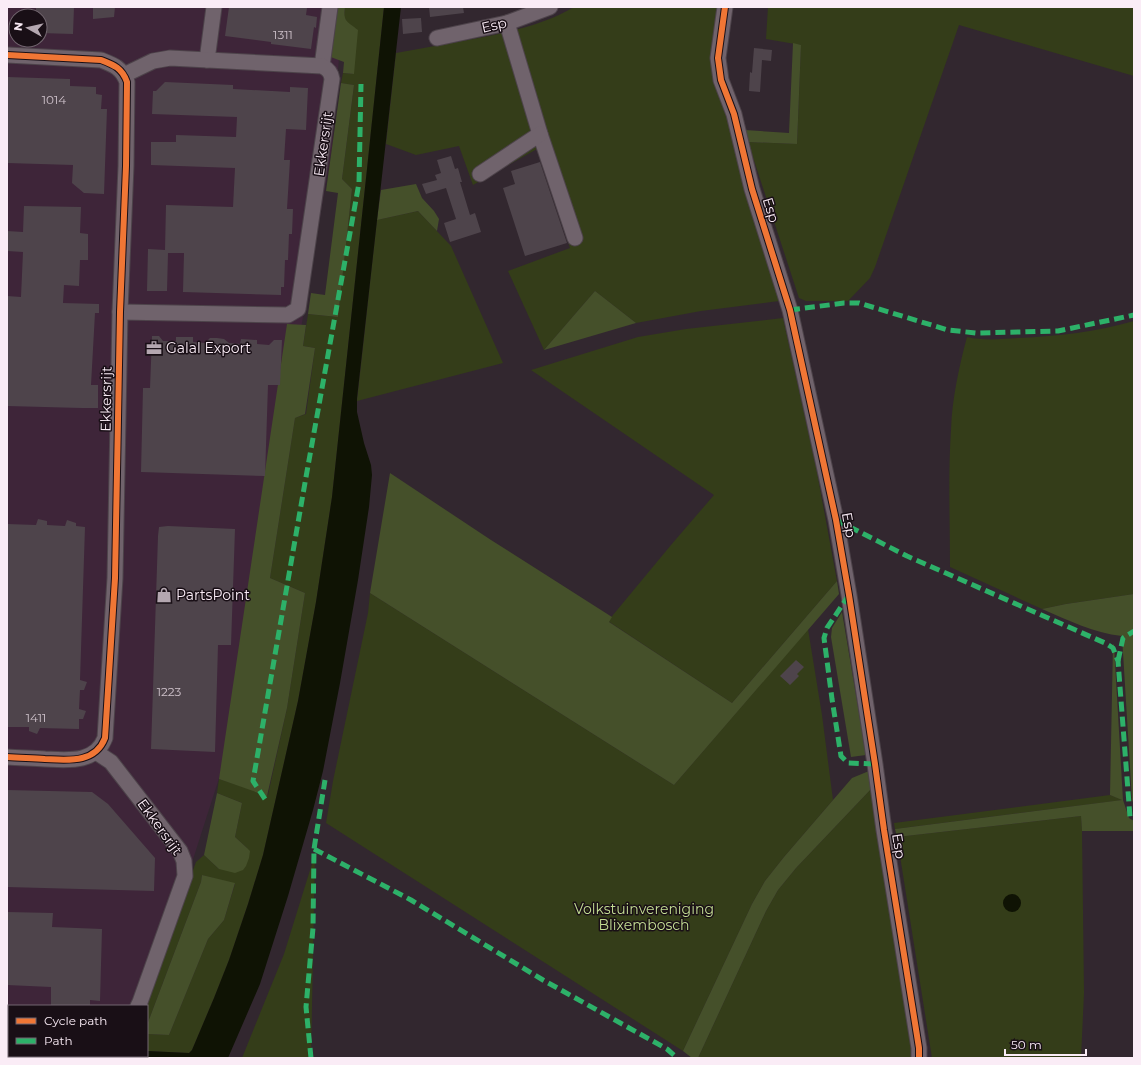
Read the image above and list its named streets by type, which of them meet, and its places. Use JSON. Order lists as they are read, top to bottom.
{
  "streets": {
    "street": ["Esp", "Ekkersrijt"]
  },
  "parks": ["Volkstuinvereniging Blixembosch"],
  "places": {
    "office": ["Galal Export"],
    "shop": ["PartsPoint"]
  },
  "house_numbers": [
    "1311",
    "1014",
    "1223",
    "1411"
  ],
  "legend": ["Cycle path", "Path"],
  "scale_bar": "50 m",
  "north": "left"
}
